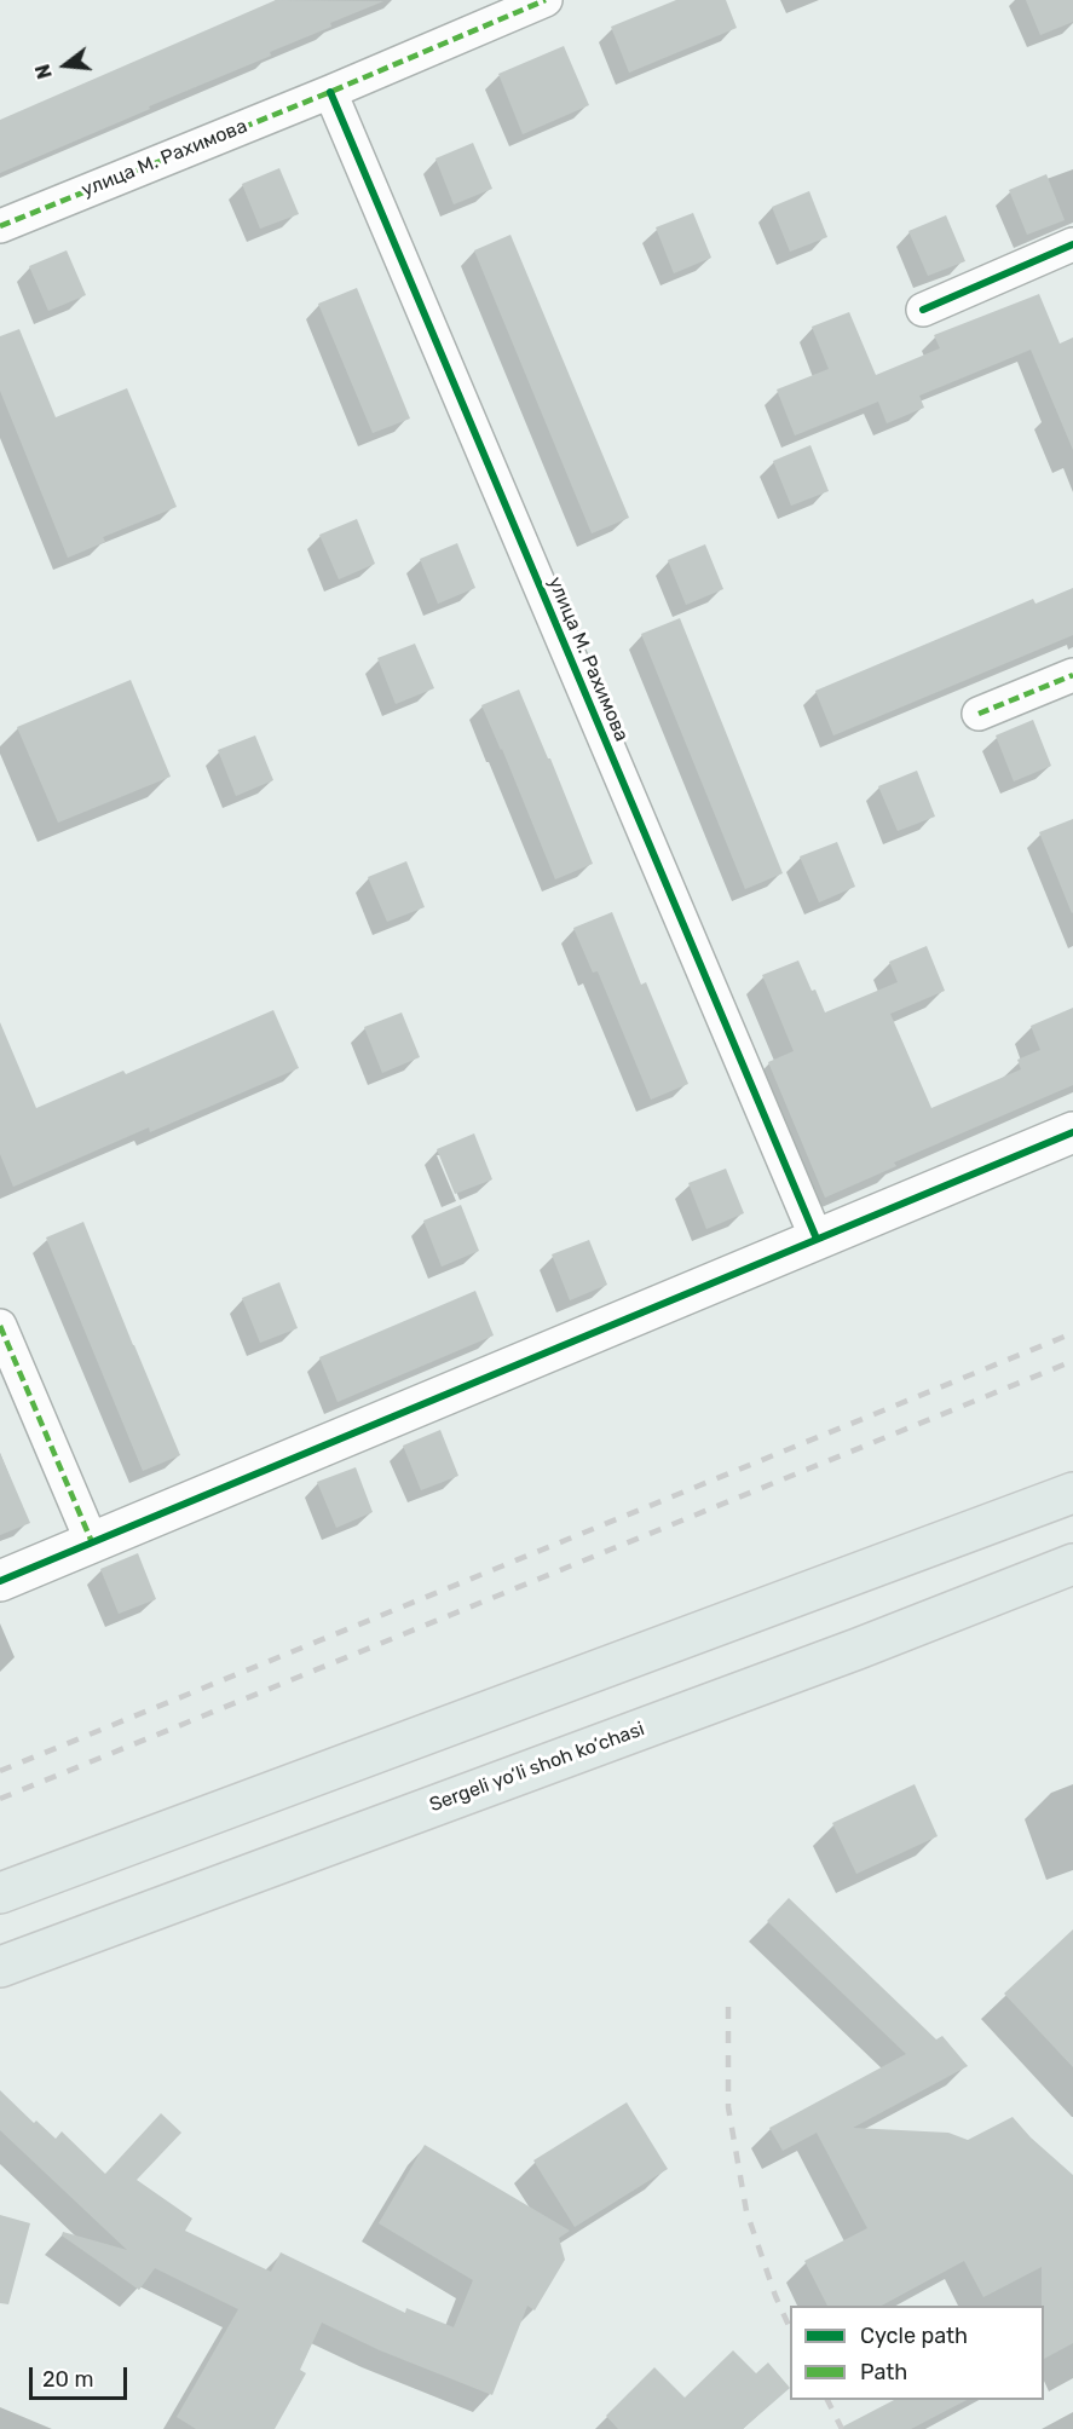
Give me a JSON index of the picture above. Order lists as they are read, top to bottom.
{
  "streets": {
    "main road": ["Sergeli yo‘li shoh ko‘chasi"],
    "street": ["улица М. Рахимова"]
  },
  "legend": ["Cycle path", "Path"],
  "scale_bar": "20 m",
  "north": "left"
}
